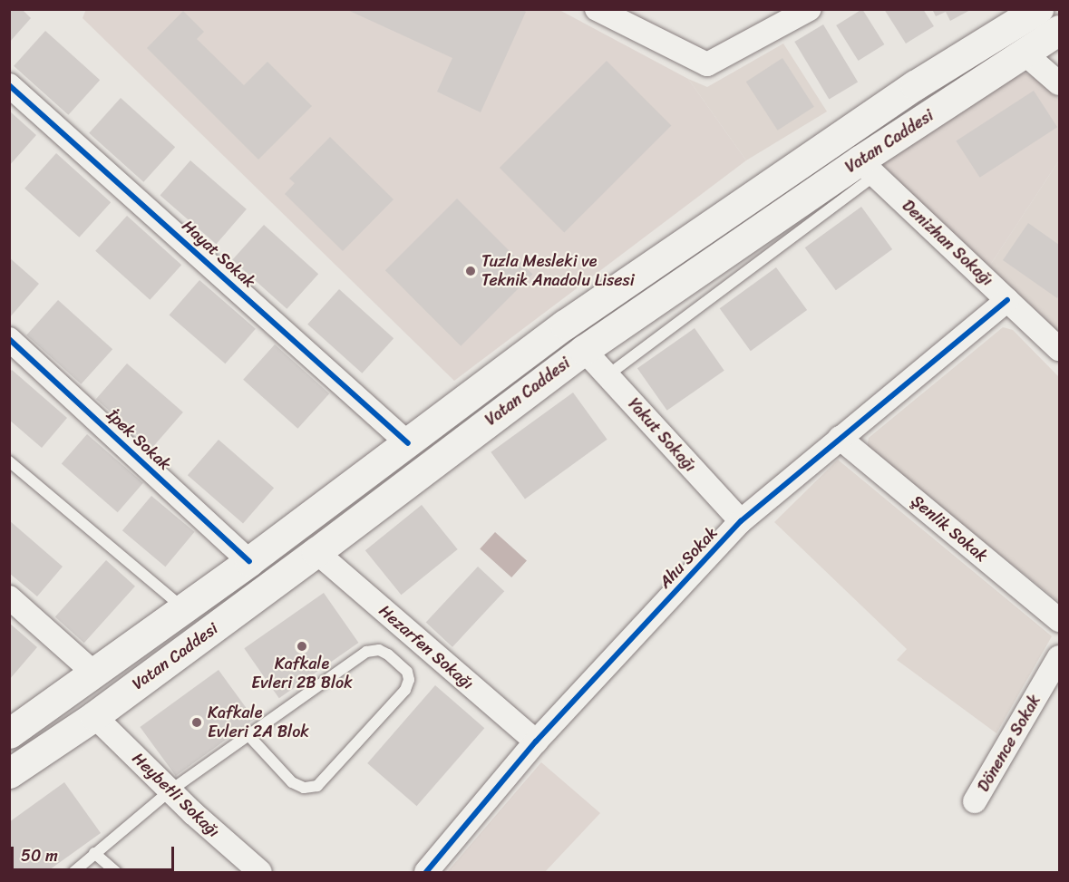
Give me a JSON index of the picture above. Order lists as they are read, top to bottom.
{
  "streets": {
    "main road": ["Vatan Caddesi"],
    "street": [
      "Denizhan Sokağı",
      "Hayat Sokak",
      "Yakut Sokağı",
      "İpek Sokak",
      "Şenlik Sokak",
      "Ahu Sokak",
      "Hezarfen Sokağı",
      "Dönence Sokak",
      "Heybetli Sokağı"
    ]
  },
  "crossings": [
    ["Vatan Caddesi", "Denizhan Sokağı"],
    ["Vatan Caddesi", "Hayat Sokak"],
    ["Vatan Caddesi", "Yakut Sokağı"],
    ["Vatan Caddesi", "İpek Sokak"],
    ["Vatan Caddesi", "Hezarfen Sokağı"],
    ["Vatan Caddesi", "Heybetli Sokağı"],
    ["Denizhan Sokağı", "Ahu Sokak"],
    ["Yakut Sokağı", "Ahu Sokak"],
    ["Şenlik Sokak", "Ahu Sokak"],
    ["Ahu Sokak", "Hezarfen Sokağı"]
  ],
  "places": ["Tuzla Mesleki ve Teknik Anadolu Lisesi", "Kafkale Evleri 2B Blok", "Kafkale Evleri 2A Blok"],
  "scale_bar": "50 m"
}
